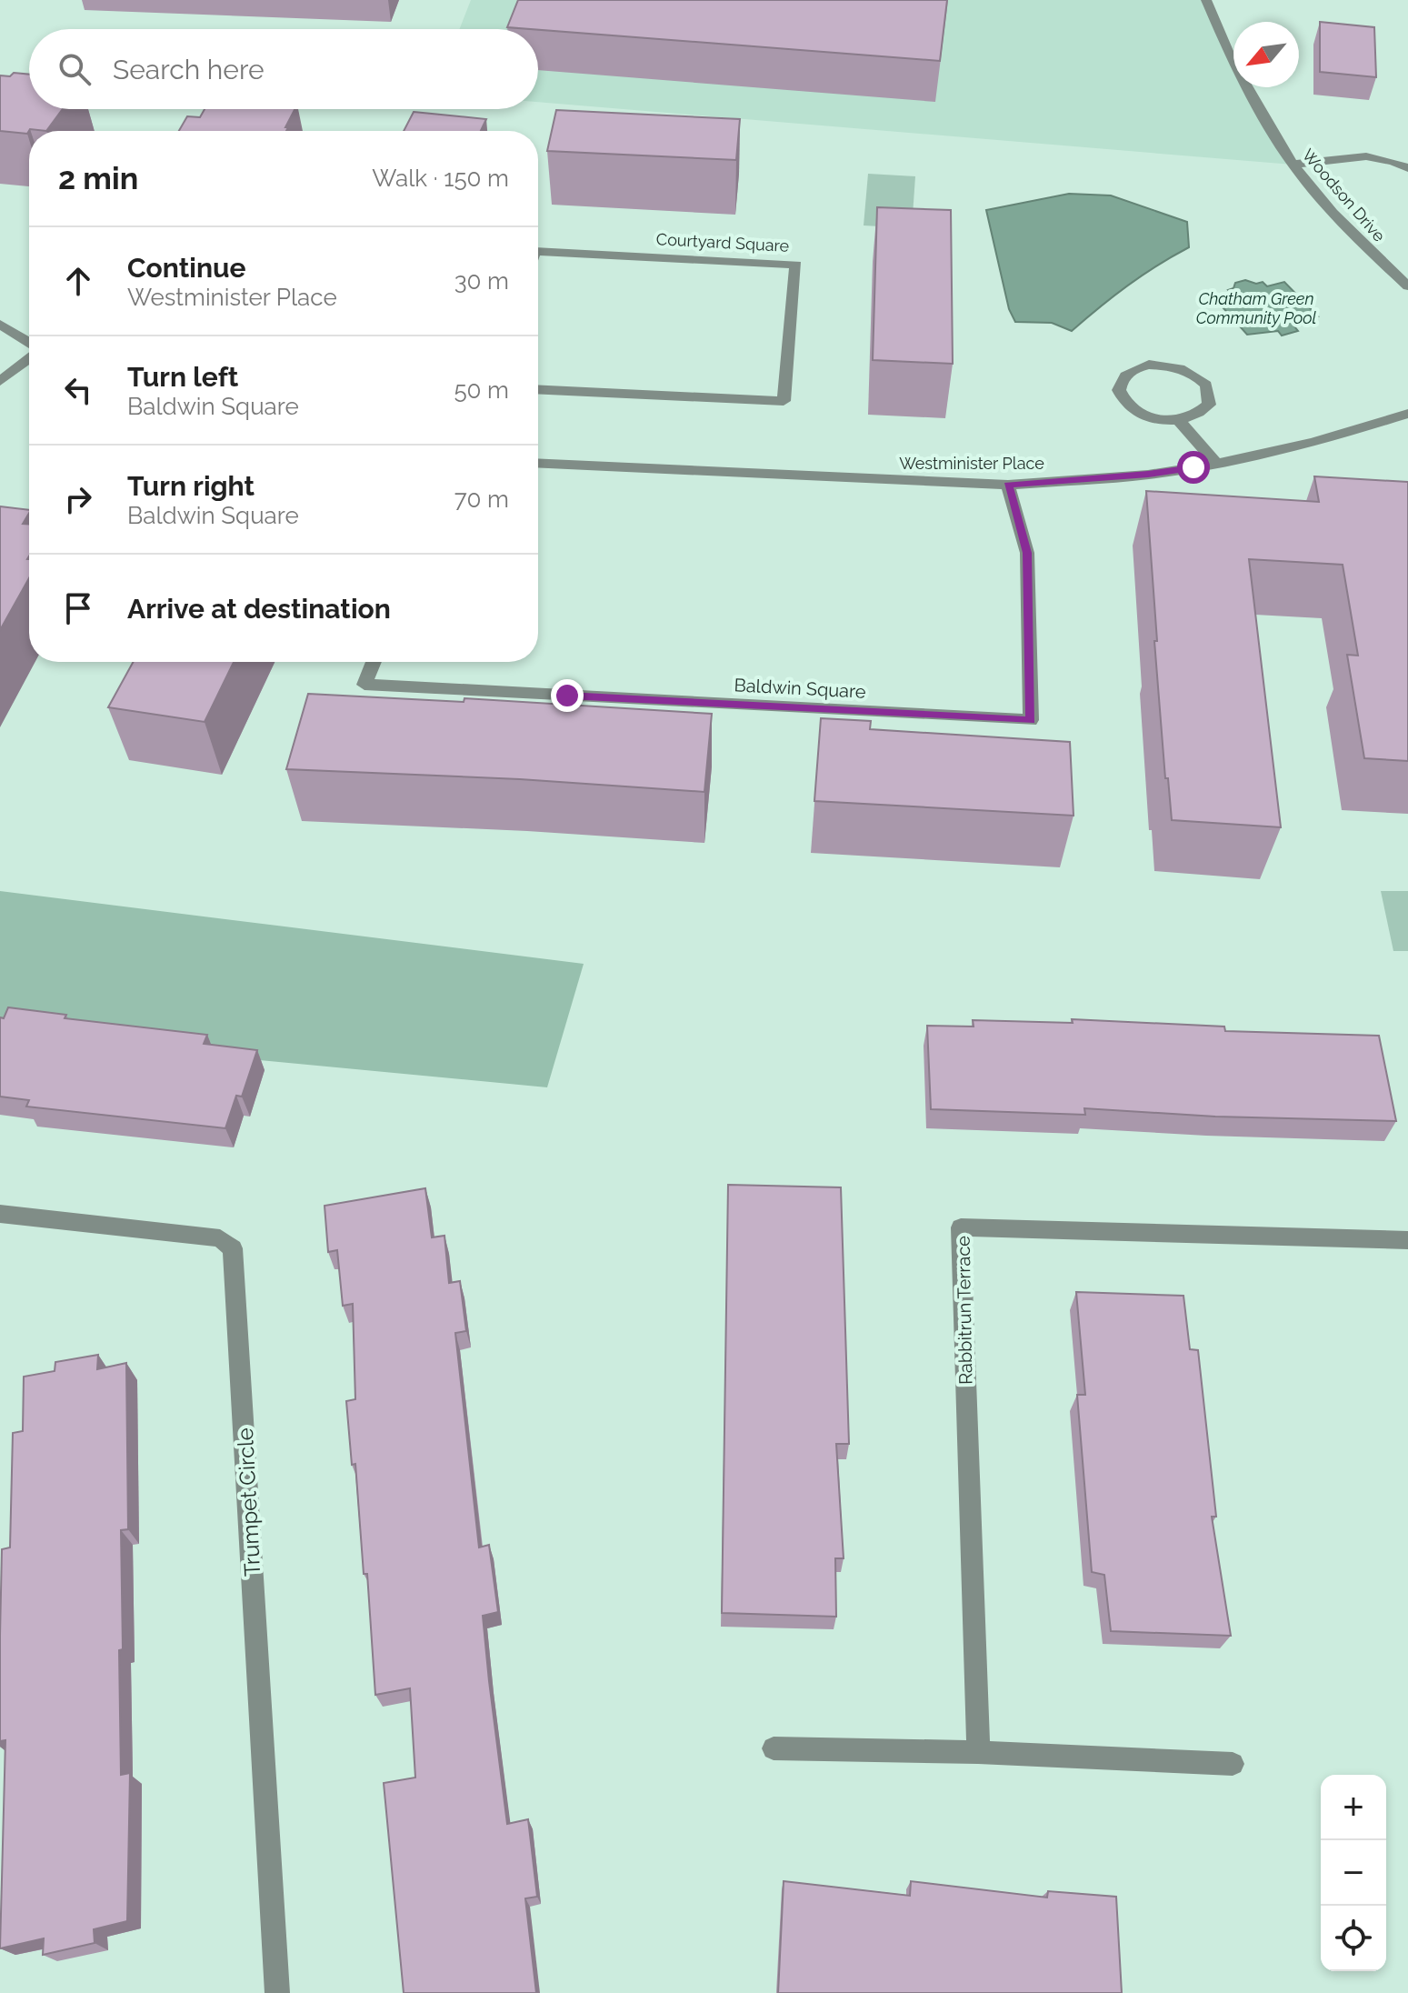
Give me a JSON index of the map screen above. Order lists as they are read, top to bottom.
{
  "streets": {
    "street": [
      "Woodson Drive",
      "Courtyard Square",
      "Westminister Place",
      "Baldwin Square",
      "Rabbitrun Terrace",
      "Trumpet Circle"
    ]
  },
  "crossings": [
    ["Westminister Place", "Baldwin Square"]
  ],
  "water": ["Chatham Green Community Pool"],
  "north": "bottom left",
  "page": {
    "search": "Search here",
    "heading": ["2 min", "Walk · 150 m"],
    "list": [
      ["Continue", "Westminister Place", "30 m"],
      ["Turn left", "Baldwin Square", "50 m"],
      ["Turn right", "Baldwin Square", "70 m"],
      "Arrive at destination"
    ],
    "map_buttons": ["+", "−"]
  }
}
